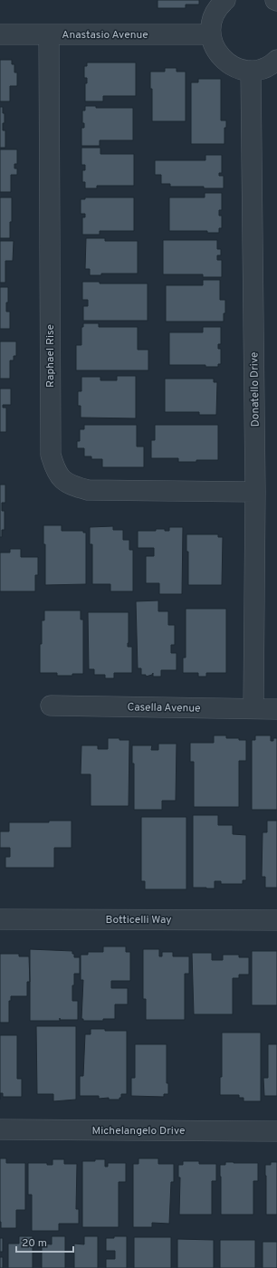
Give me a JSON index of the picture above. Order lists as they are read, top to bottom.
{
  "streets": {
    "street": [
      "Anastasio Avenue",
      "Raphael Rise",
      "Donatello Drive",
      "Casella Avenue",
      "Botticelli Way",
      "Michelangelo Drive"
    ]
  },
  "crossings": [
    ["Anastasio Avenue", "Raphael Rise"],
    ["Raphael Rise", "Donatello Drive"],
    ["Donatello Drive", "Casella Avenue"]
  ],
  "scale_bar": "20 m"
}
